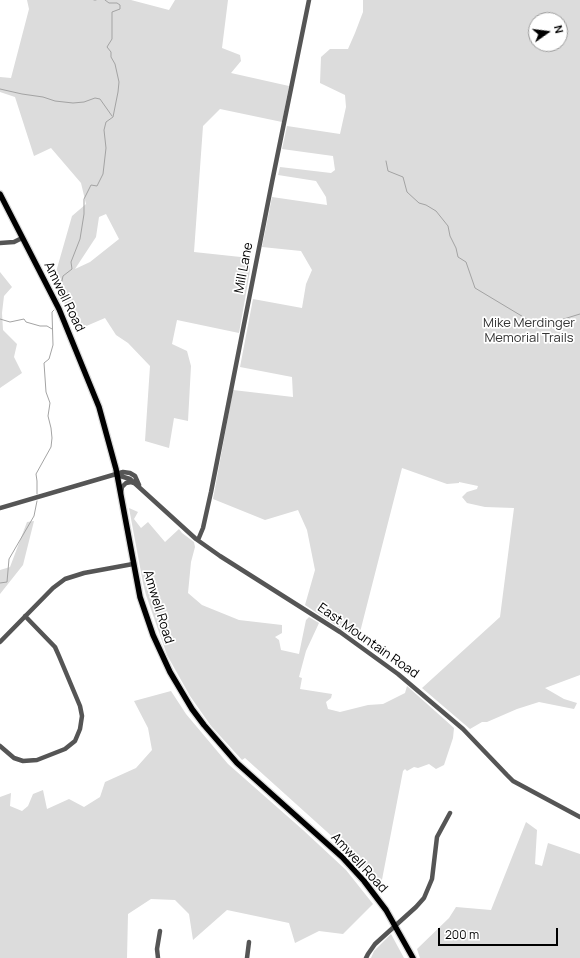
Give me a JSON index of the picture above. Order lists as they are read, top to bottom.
{
  "streets": {
    "main road": ["Amwell Road"],
    "street": ["Mill Lane", "East Mountain Road"]
  },
  "crossings": [
    ["Mill Lane", "East Mountain Road"],
    ["Amwell Road", "East Mountain Road"]
  ],
  "parks": ["Mike Merdinger Memorial Trails"],
  "scale_bar": "200 m",
  "north": "right"
}
